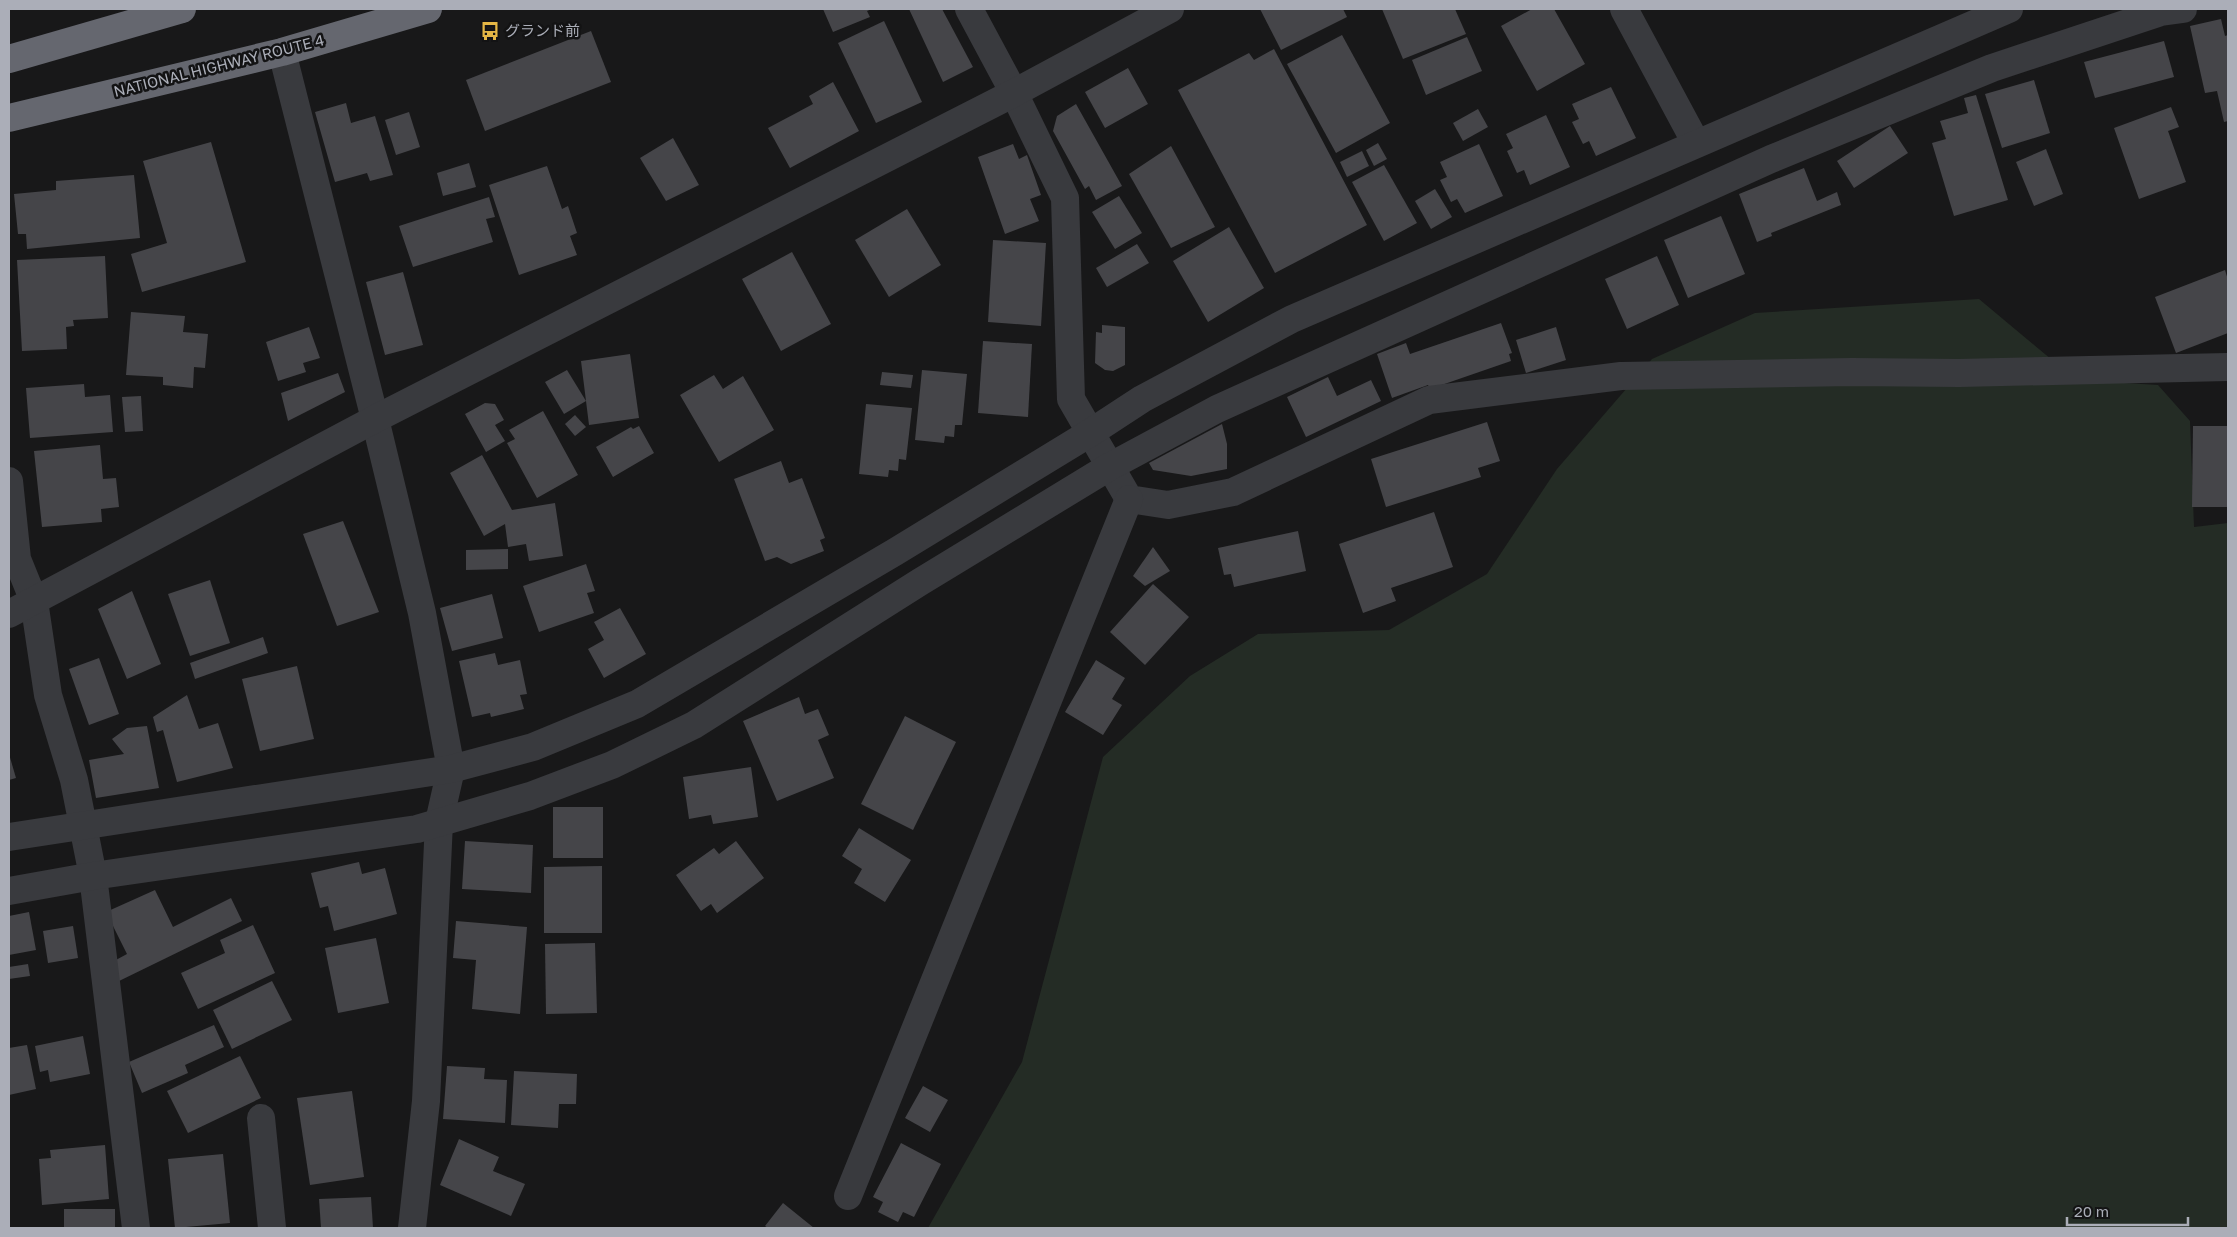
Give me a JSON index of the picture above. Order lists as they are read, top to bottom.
{
  "streets": {
    "highway": ["NATIONAL HIGHWAY ROUTE 4"]
  },
  "places": {
    "bus stop": ["グランド前"]
  },
  "scale_bar": "20 m"
}
